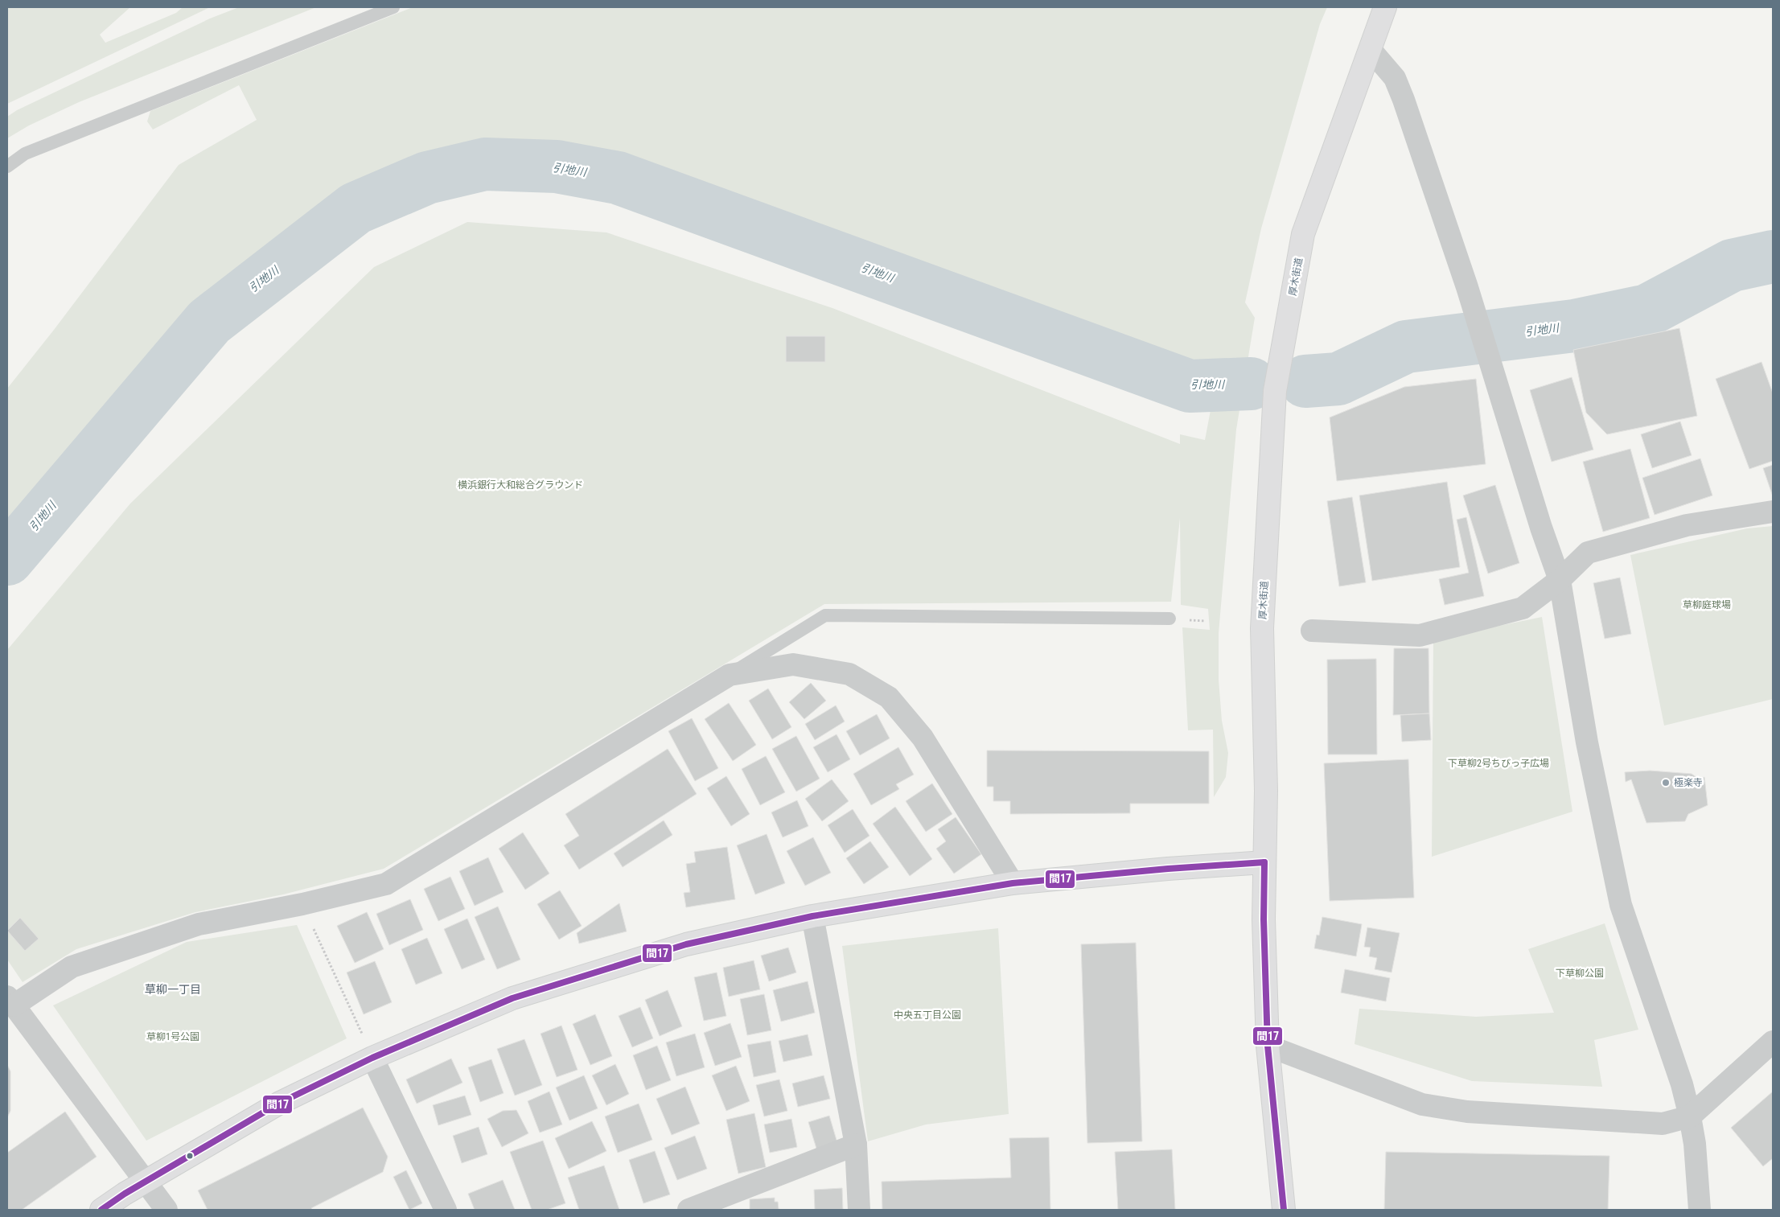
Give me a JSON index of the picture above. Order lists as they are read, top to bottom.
{
  "streets": {
    "street": ["厚木街道"]
  },
  "districts": ["草柳一丁目"],
  "water": ["引地川"],
  "parks": [
    "横浜銀行大和総合グラウンド",
    "草柳庭球場",
    "下草柳2号ちびっ子広場",
    "下草柳公園",
    "中央五丁目公園",
    "草柳1号公園"
  ],
  "places": ["極楽寺"],
  "lines": ["transit line 間17"]
}
